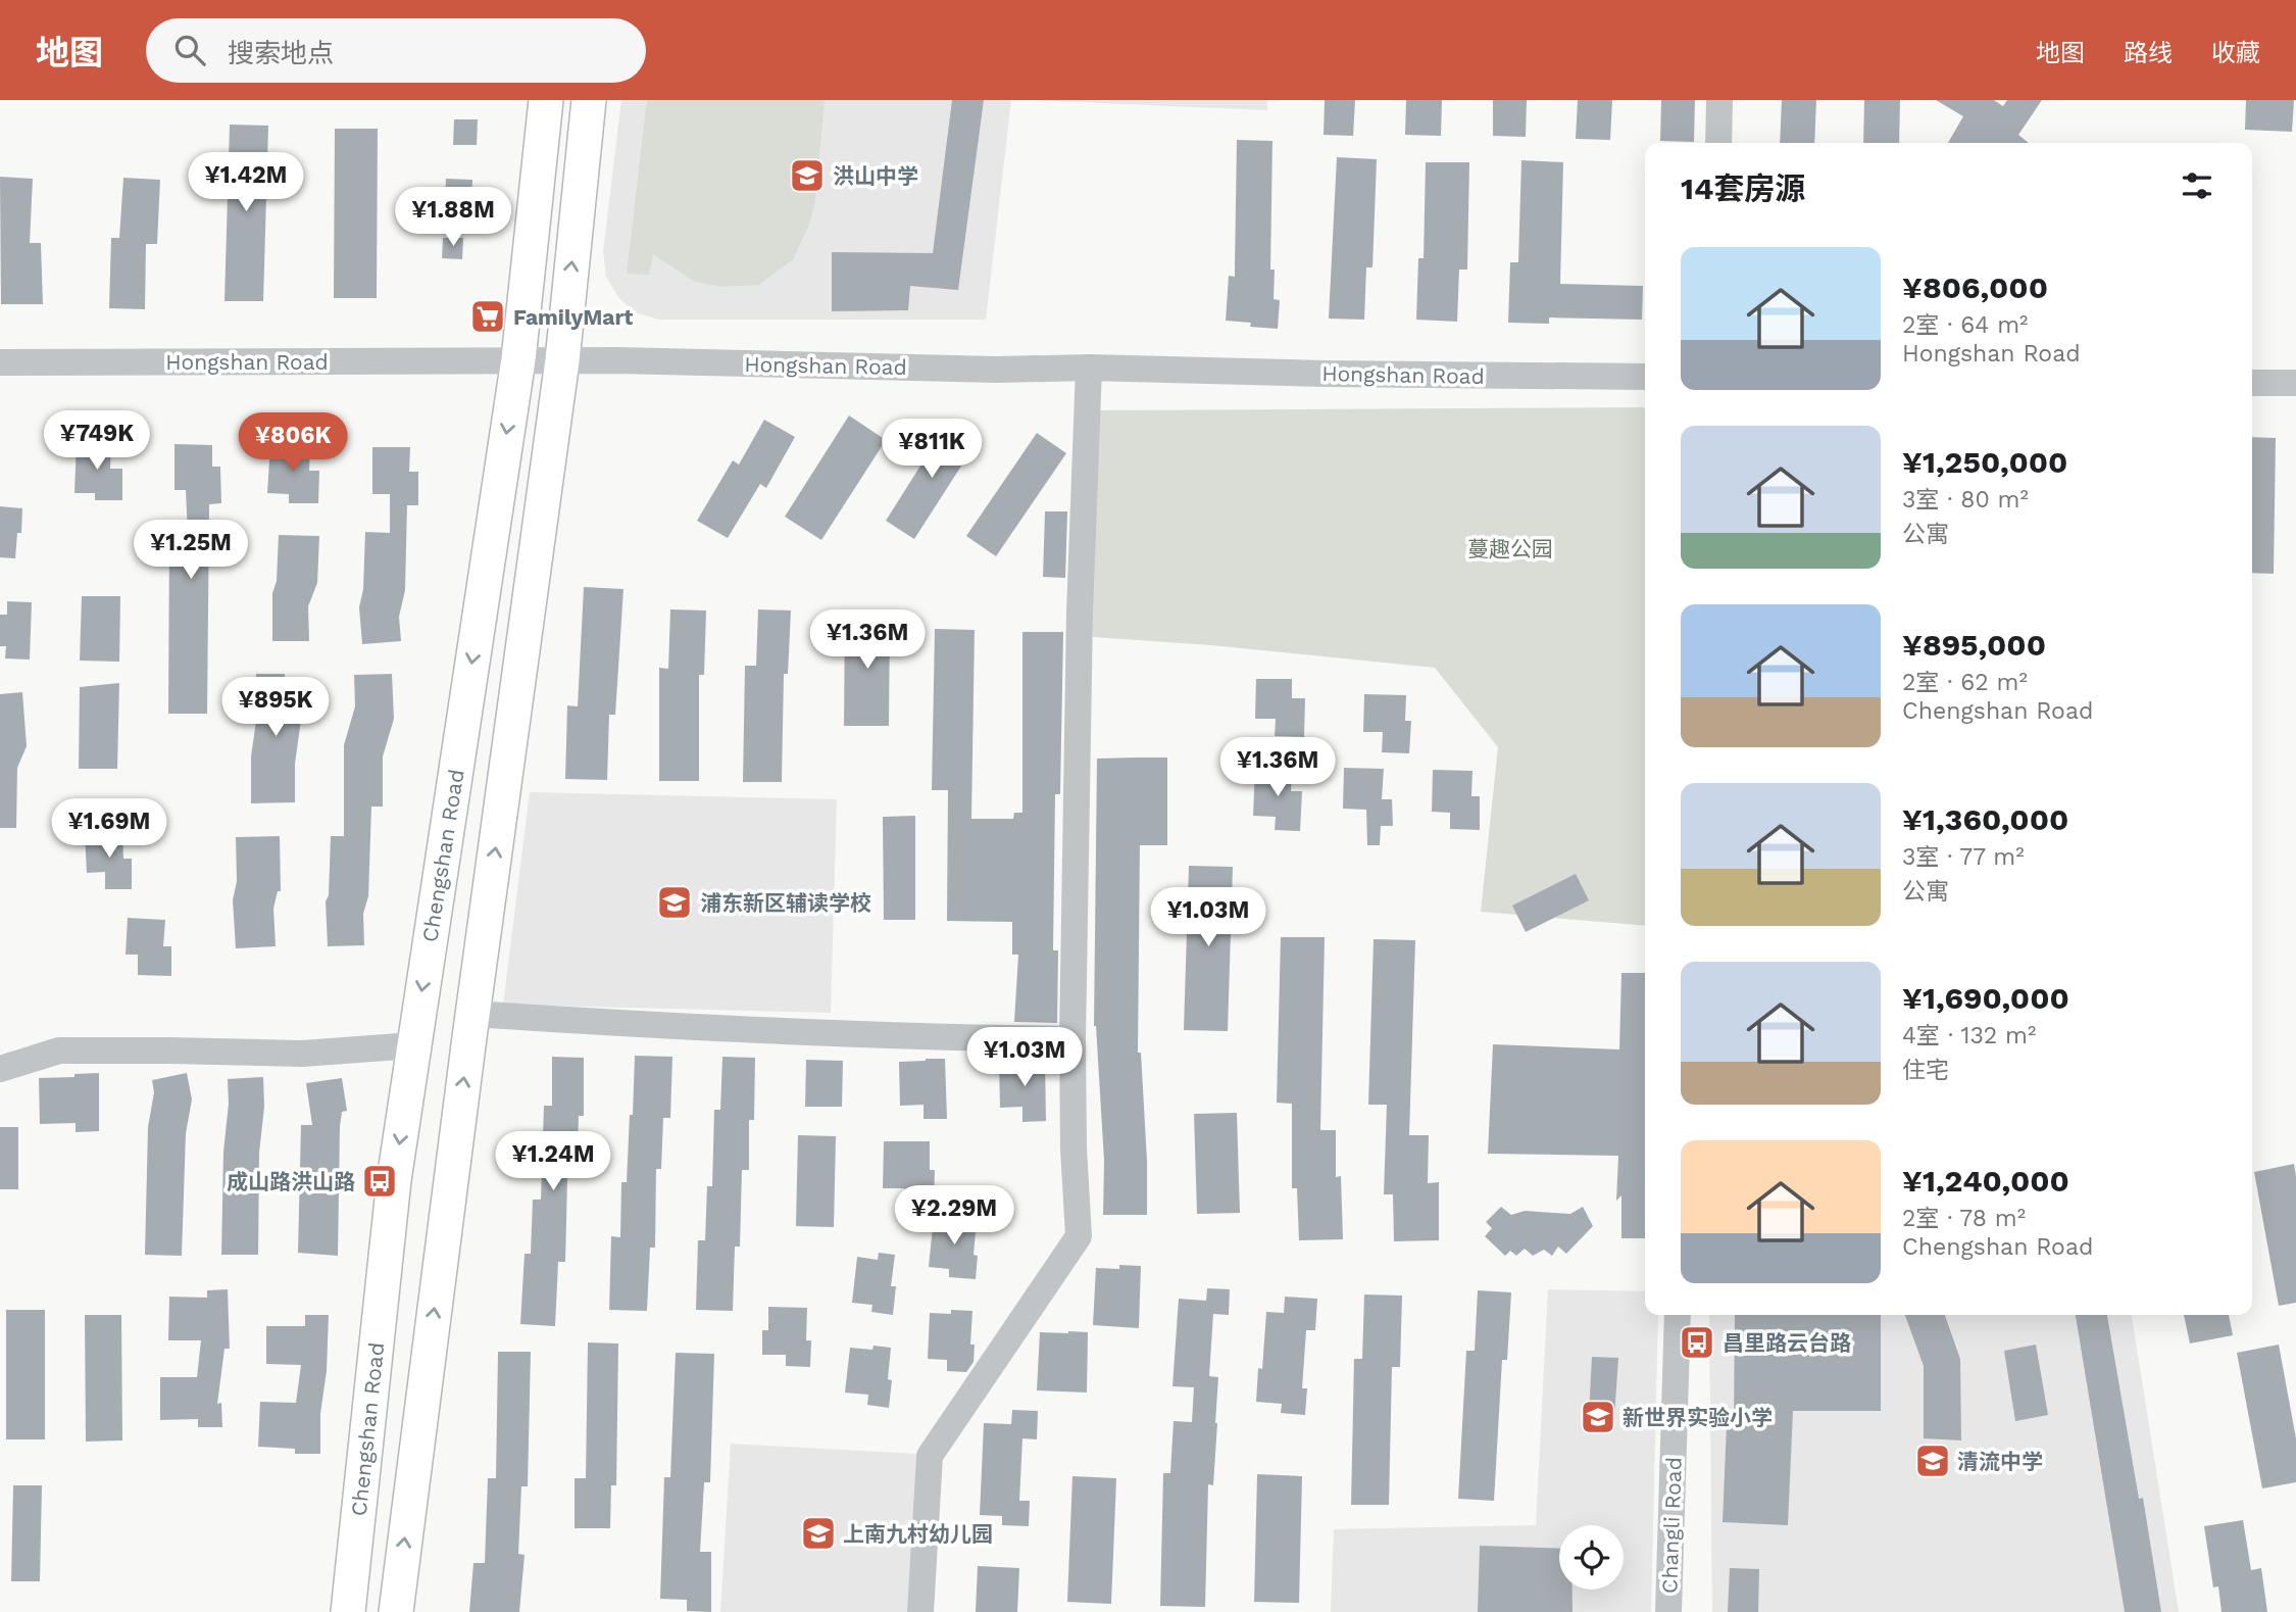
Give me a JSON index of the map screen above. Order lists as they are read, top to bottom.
{
  "streets": {
    "main road": ["Chengshan Road"],
    "street": ["Hongshan Road", "Changli Road"]
  },
  "crossings": [
    ["Hongshan Road", "Chengshan Road"]
  ],
  "parks": ["蔓趣公园"],
  "places": {
    "school or university": [
      "洪山中学",
      "浦东新区辅读学校",
      "新世界实验小学",
      "清流中学",
      "上南九村幼儿园"
    ],
    "supermarket": ["FamilyMart"],
    "bus stop": ["成山路洪山路", "昌里路云台路"]
  },
  "page": {
    "header": "地图",
    "search": "搜索地点",
    "nav": ["地图", "路线", "收藏"],
    "heading": "14套房源",
    "price": [
      "¥1.42M",
      "¥1.88M",
      "¥749K",
      "¥806K",
      "¥811K",
      "¥1.25M",
      "¥1.36M",
      "¥895K",
      "¥1.36M",
      "¥1.69M",
      "¥1.03M",
      "¥1.03M",
      "¥1.24M",
      "¥2.29M"
    ],
    "list": [
      {
        "name": "¥806,000",
        "note": "2室 · 64 m² · Hongshan Road"
      },
      {
        "name": "¥1,250,000",
        "note": "3室 · 80 m² · 公寓"
      },
      {
        "name": "¥895,000",
        "note": "2室 · 62 m² · Chengshan Road"
      },
      {
        "name": "¥1,360,000",
        "note": "3室 · 77 m² · 公寓"
      },
      {
        "name": "¥1,690,000",
        "note": "4室 · 132 m² · 住宅"
      },
      {
        "name": "¥1,240,000",
        "note": "2室 · 78 m² · Chengshan Road"
      }
    ]
  }
}
